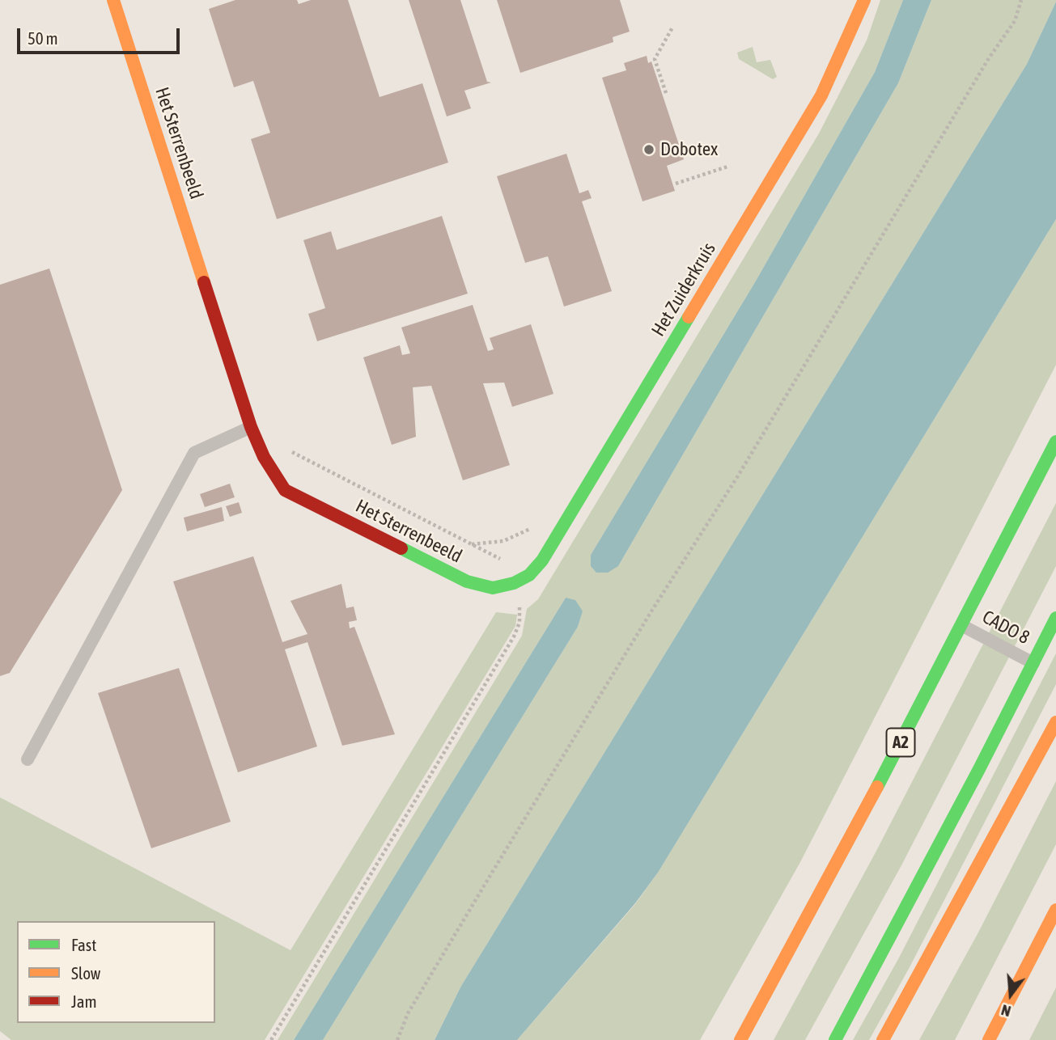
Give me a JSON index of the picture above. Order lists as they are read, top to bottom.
{
  "streets": {
    "main road": ["Het Sterrenbeeld", "Het Zuiderkruis", "A2"],
    "lane": ["CADO 8"]
  },
  "crossings": [
    ["Het Sterrenbeeld", "Het Zuiderkruis"],
    ["CADO 8", "A2"]
  ],
  "places": ["Dobotex"],
  "legend": ["Fast", "Slow", "Jam"],
  "scale_bar": "50 m",
  "north": "bottom"
}
